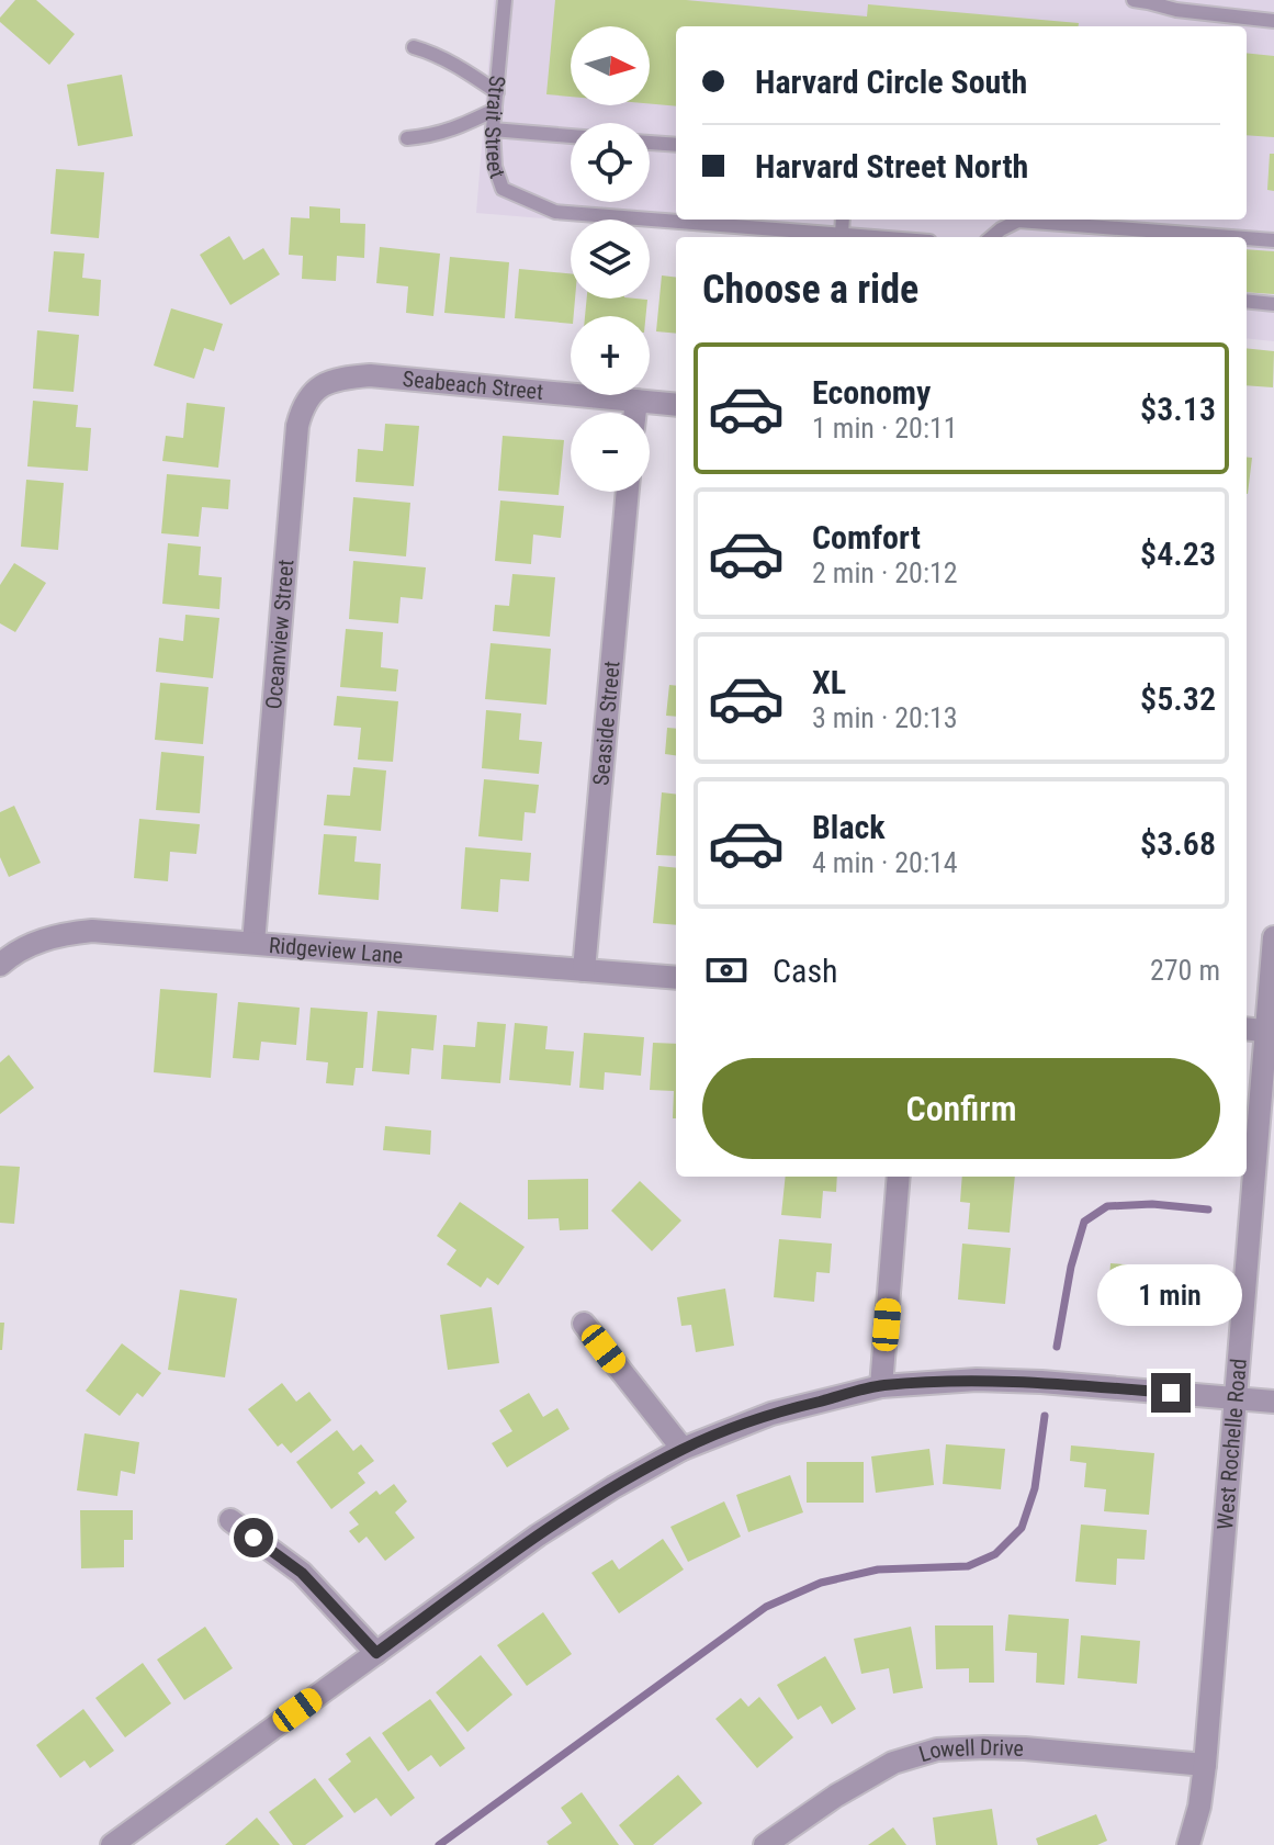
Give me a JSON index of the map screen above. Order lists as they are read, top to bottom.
{
  "streets": {
    "street": [
      "Seabeach Street",
      "Oceanview Street",
      "Seaside Street",
      "Ridgeview Lane",
      "West Rochelle Road",
      "Lowell Drive"
    ],
    "lane": ["Strait Street"]
  },
  "crossings": [
    ["Seabeach Street", "Oceanview Street"],
    ["Oceanview Street", "Ridgeview Lane"],
    ["Seaside Street", "Ridgeview Lane"],
    ["West Rochelle Road", "Lowell Drive"]
  ],
  "north": "right",
  "page": {
    "map_buttons": ["+", "−"],
    "banner": ["Harvard Circle South", "Harvard Street North"],
    "heading": "Choose a ride",
    "list": [
      {
        "name": "Economy",
        "note": "1 min · 20:11",
        "value": "$3.13"
      },
      {
        "name": "Comfort",
        "note": "2 min · 20:12",
        "value": "$4.23"
      },
      {
        "name": "XL",
        "note": "3 min · 20:13",
        "value": "$5.32"
      },
      {
        "name": "Black",
        "note": "4 min · 20:14",
        "value": "$3.68"
      }
    ],
    "pay": ["Cash", "270 m"],
    "buttons": "Confirm",
    "bubble": "1 min"
  }
}
